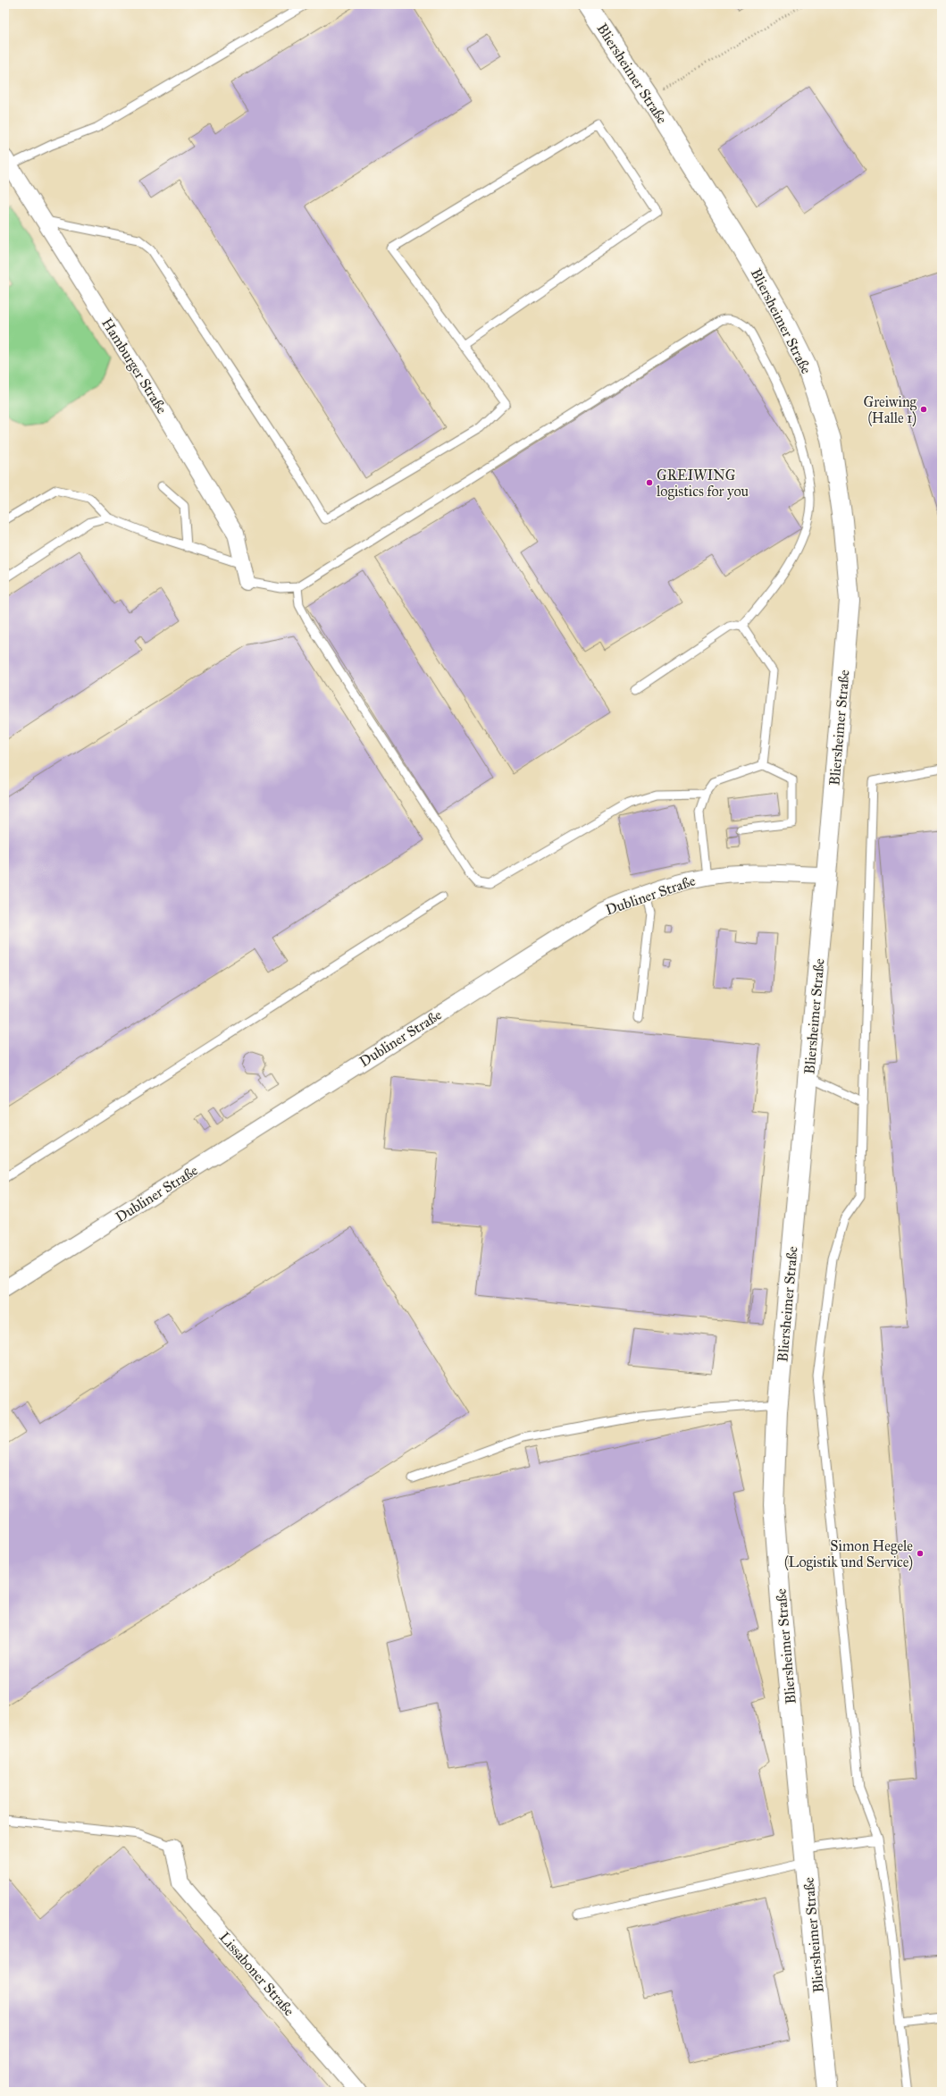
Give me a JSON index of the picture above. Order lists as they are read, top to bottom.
{
  "streets": {
    "street": [
      "Bliersheimer Straße",
      "Hamburger Straße",
      "Dubliner Straße",
      "Lissaboner Straße"
    ]
  },
  "crossings": [
    ["Bliersheimer Straße", "Dubliner Straße"]
  ],
  "places": ["Greiwing (Halle 1)", "GREIWING logistics for you", "Simon Hegele (Logistik und Service)"]
}
